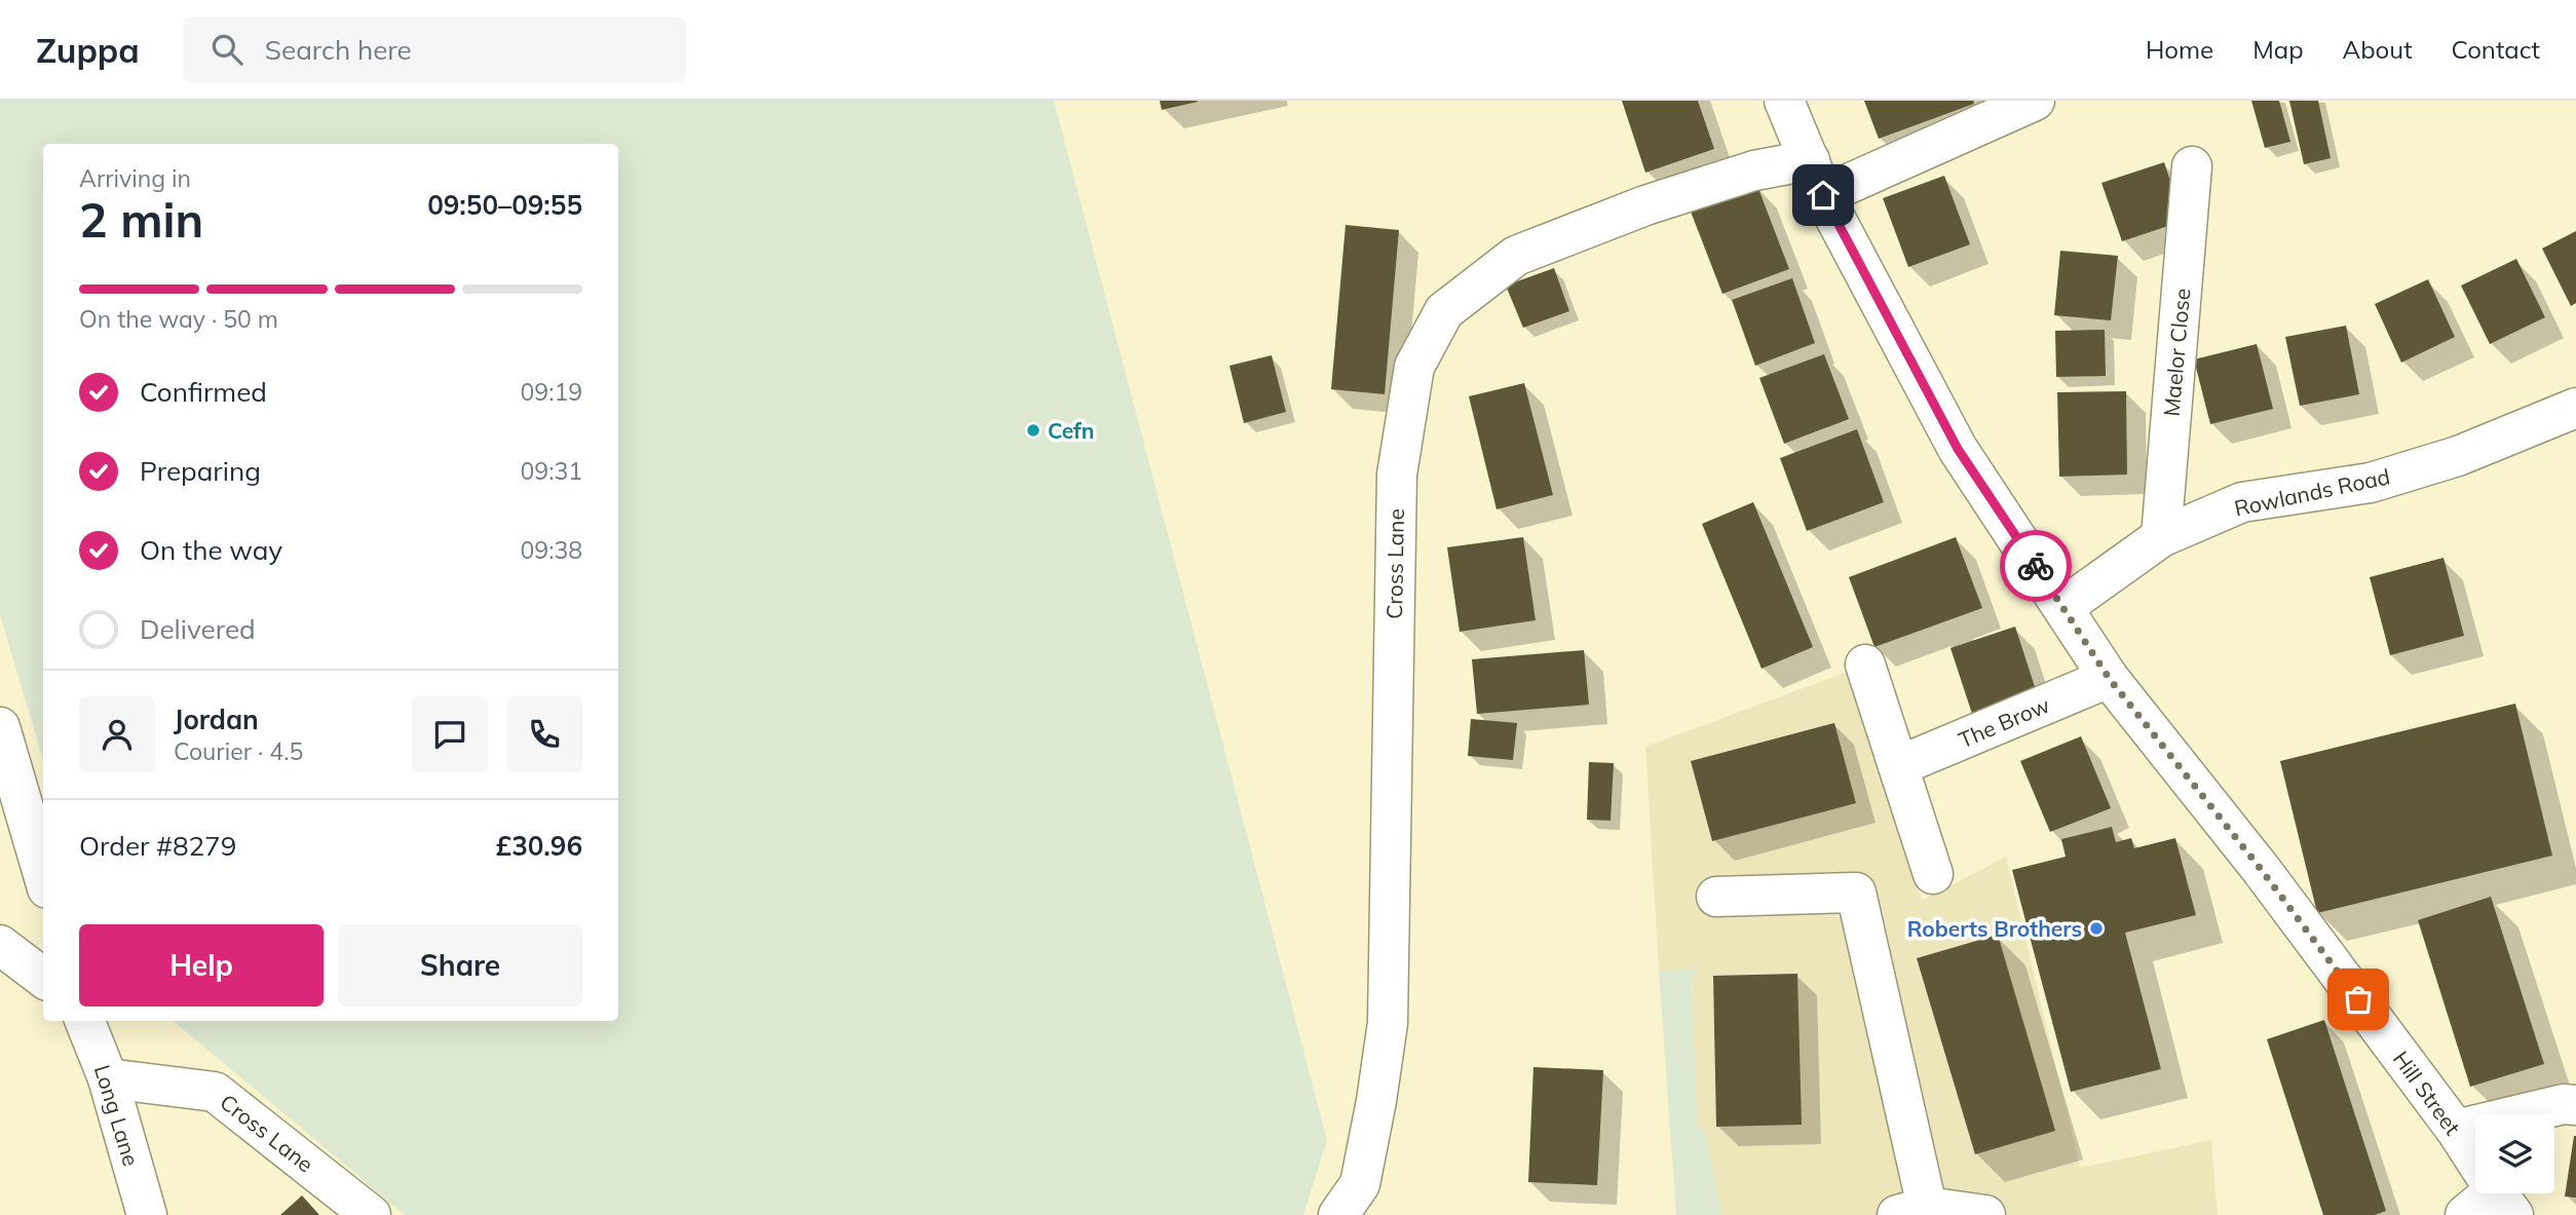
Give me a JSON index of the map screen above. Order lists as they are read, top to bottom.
{
  "streets": {
    "street": [
      "Maelor Close",
      "Rowlands Road",
      "Cross Lane",
      "The Brow",
      "Hill Street",
      "Long Lane"
    ]
  },
  "crossings": [
    ["Maelor Close", "Rowlands Road"],
    ["Rowlands Road", "Hill Street"],
    ["Cross Lane", "Hill Street"],
    ["Cross Lane", "Long Lane"],
    ["The Brow", "Hill Street"]
  ],
  "places": ["Cefn", "Roberts Brothers"],
  "page": {
    "header": "Zuppa",
    "search": "Search here",
    "nav": [
      "Home",
      "Map",
      "About",
      "Contact"
    ],
    "heading": ["2 min", "Arriving in", "09:50–09:55"],
    "panel": [
      "Jordan",
      "Courier · 4.5",
      "Order #8279",
      "£30.96"
    ],
    "bar": "On the way · 50 m",
    "list": [
      ["Confirmed", "09:19"],
      ["Preparing", "09:31"],
      ["On the way", "09:38"],
      "Delivered"
    ],
    "buttons": ["Help", "Share"]
  }
}
